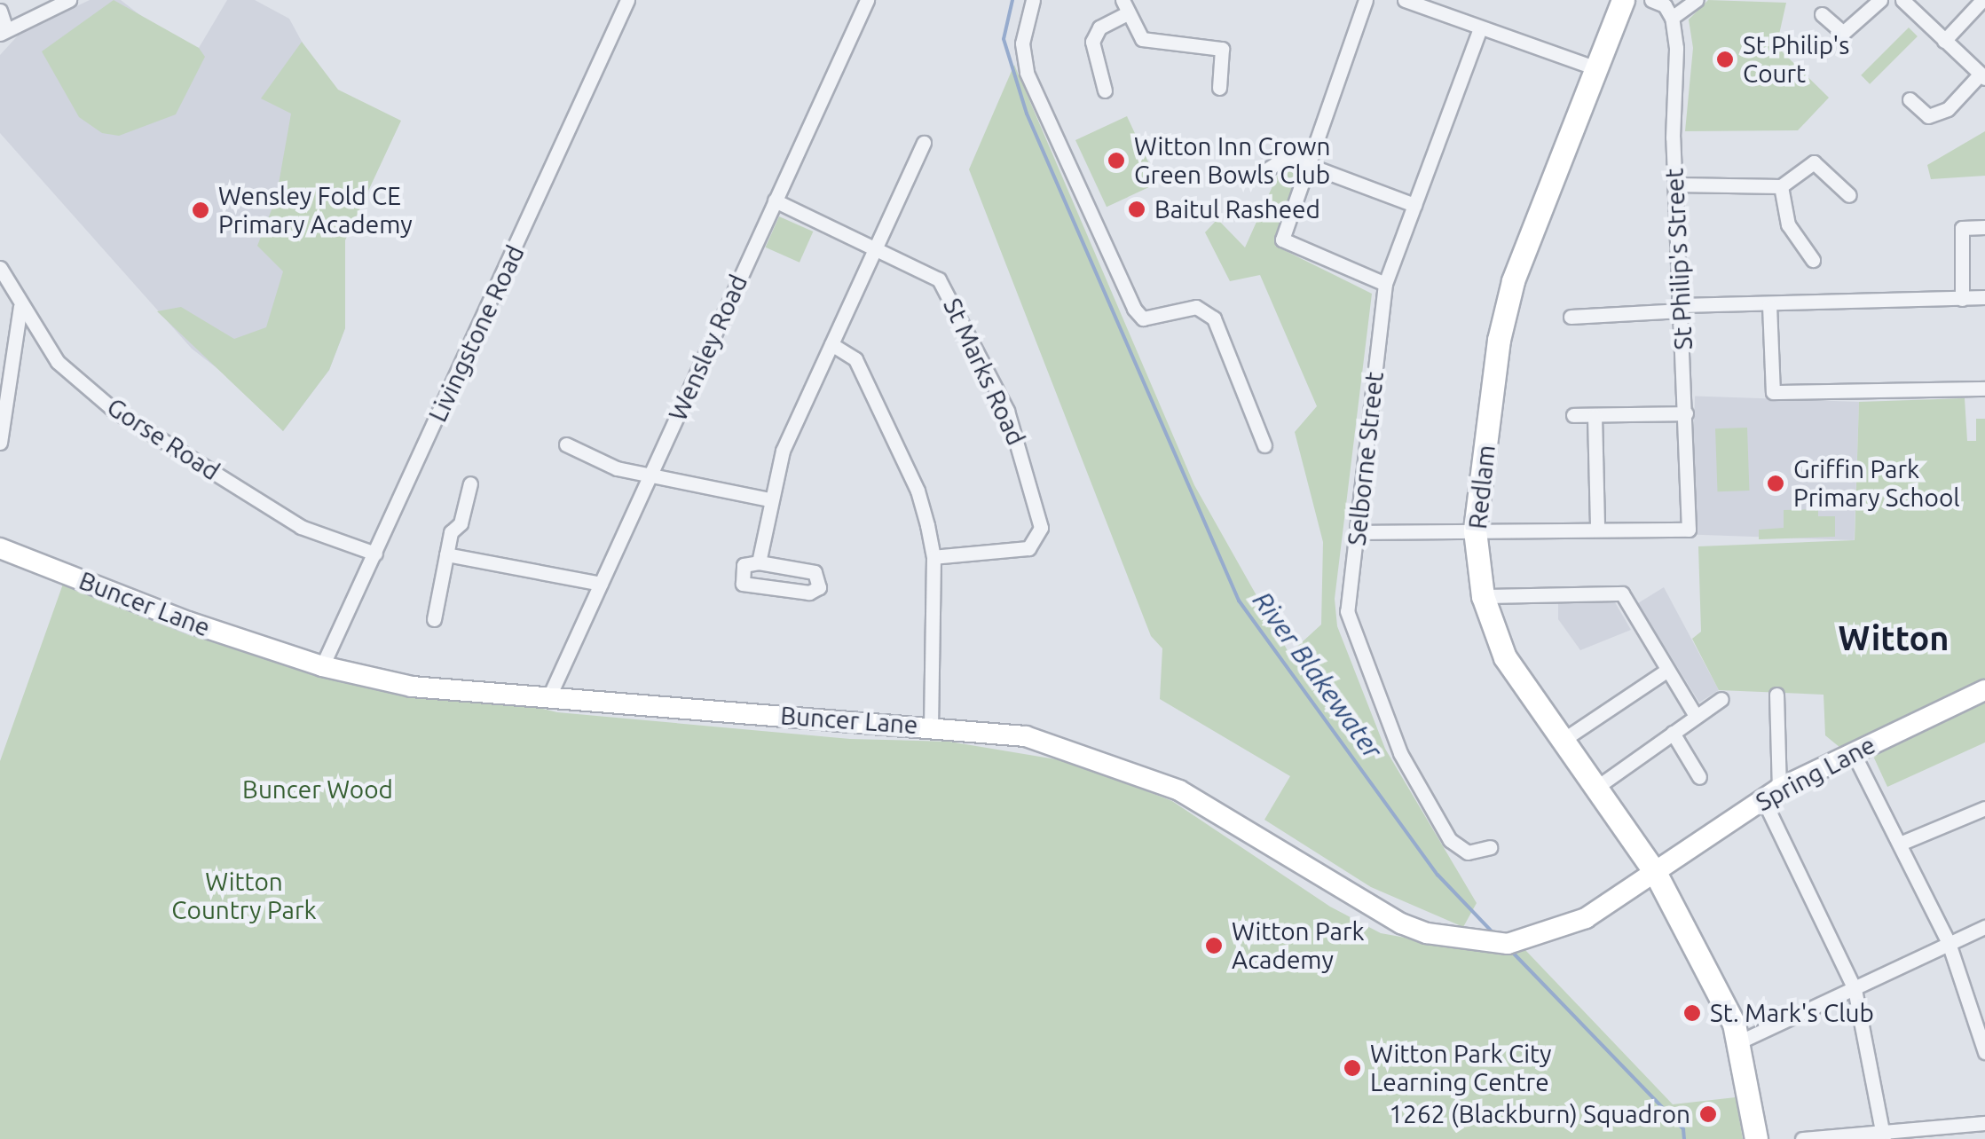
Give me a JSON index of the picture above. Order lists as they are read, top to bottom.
{
  "streets": {
    "main road": ["Redlam", "Buncer Lane", "Spring Lane"],
    "street": [
      "St Philip's Street",
      "Livingstone Road",
      "Wensley Road",
      "St Marks Road",
      "Gorse Road",
      "Selborne Street"
    ]
  },
  "crossings": [
    ["Livingstone Road", "Gorse Road"],
    ["Livingstone Road", "Buncer Lane"],
    ["Wensley Road", "St Marks Road"],
    ["Wensley Road", "Buncer Lane"],
    ["Redlam", "Buncer Lane"],
    ["Redlam", "Spring Lane"],
    ["Buncer Lane", "Spring Lane"]
  ],
  "districts": ["Witton"],
  "water": ["River Blakewater"],
  "parks": ["Buncer Wood", "Witton Country Park"],
  "places": [
    "St Philip's Court",
    "Witton Inn Crown Green Bowls Club",
    "Baitul Rasheed",
    "Wensley Fold CE Primary Academy",
    "Griffin Park Primary School",
    "Witton Park Academy",
    "St. Mark's Club",
    "Witton Park City Learning Centre",
    "1262 (Blackburn) Squadron"
  ]
}
